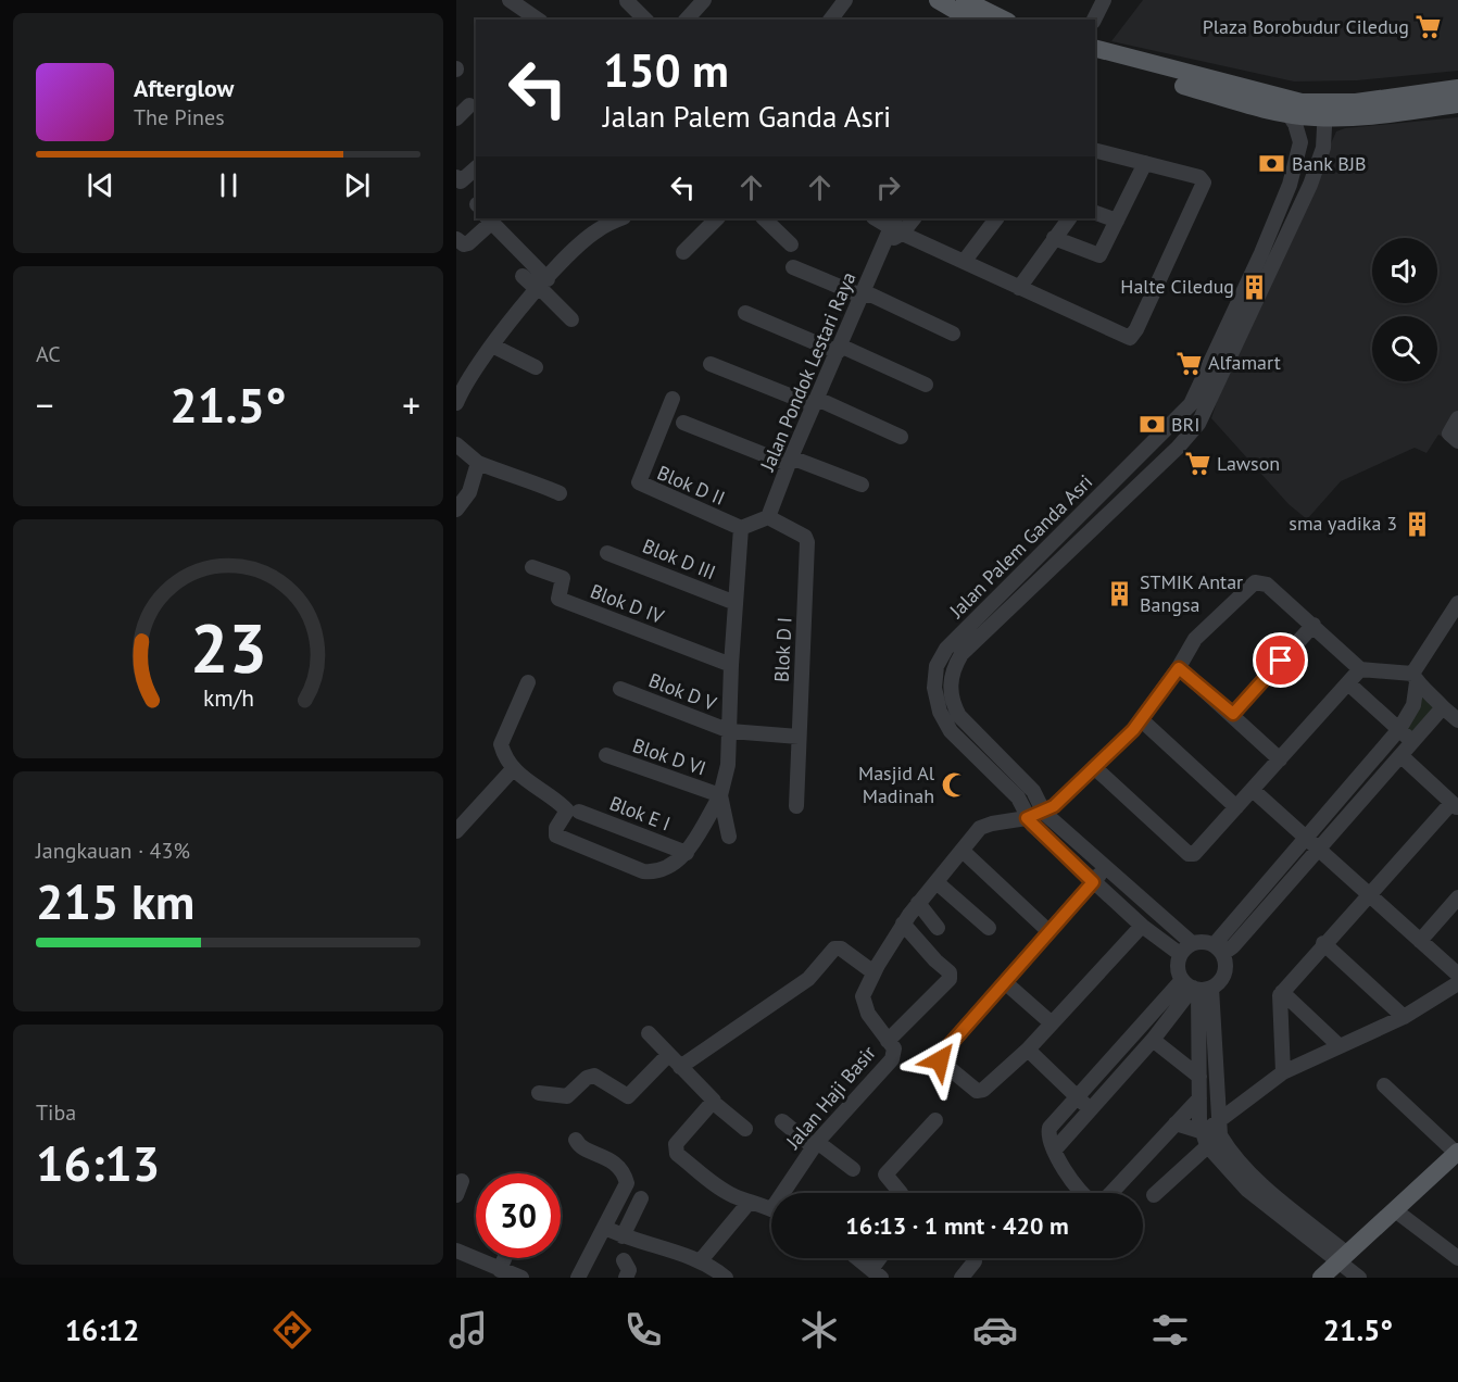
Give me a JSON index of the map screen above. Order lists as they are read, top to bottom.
{
  "streets": {
    "street": [
      "Jalan Pondok Lestari Raya",
      "Blok D II",
      "Jalan Palem Ganda Asri",
      "Blok D III",
      "Blok D IV",
      "Blok D I",
      "Blok D V",
      "Blok D VI",
      "Blok E I",
      "Jalan Haji Basir"
    ]
  },
  "crossings": [
    ["Jalan Pondok Lestari Raya", "Blok D I"],
    ["Jalan Palem Ganda Asri", "Jalan Haji Basir"],
    ["Blok D I", "Blok D V"]
  ],
  "places": {
    "supermarket": ["Plaza Borobudur Ciledug", "Alfamart", "Lawson"],
    "bank": ["Bank BJB", "BRI"],
    "building": ["Halte Ciledug", "sma yadika 3", "STMIK Antar Bangsa"],
    "mosque": ["Masjid Al Madinah"]
  },
  "page": {
    "turn": ["150 m", "Jalan Palem Ganda Asri"],
    "song": ["Afterglow", "The Pines"],
    "tile": [
      "AC",
      ["Jangkauan · 43%", "215 km"],
      ["Tiba", "16:13"]
    ],
    "heat": ["−", "21.5°", "+"],
    "limit": "30",
    "trip": "16:13 · 1 mnt · 420 m",
    "tabs": ["16:12", "21.5°"],
    "gauge": ["23", "km/h"]
  }
}
